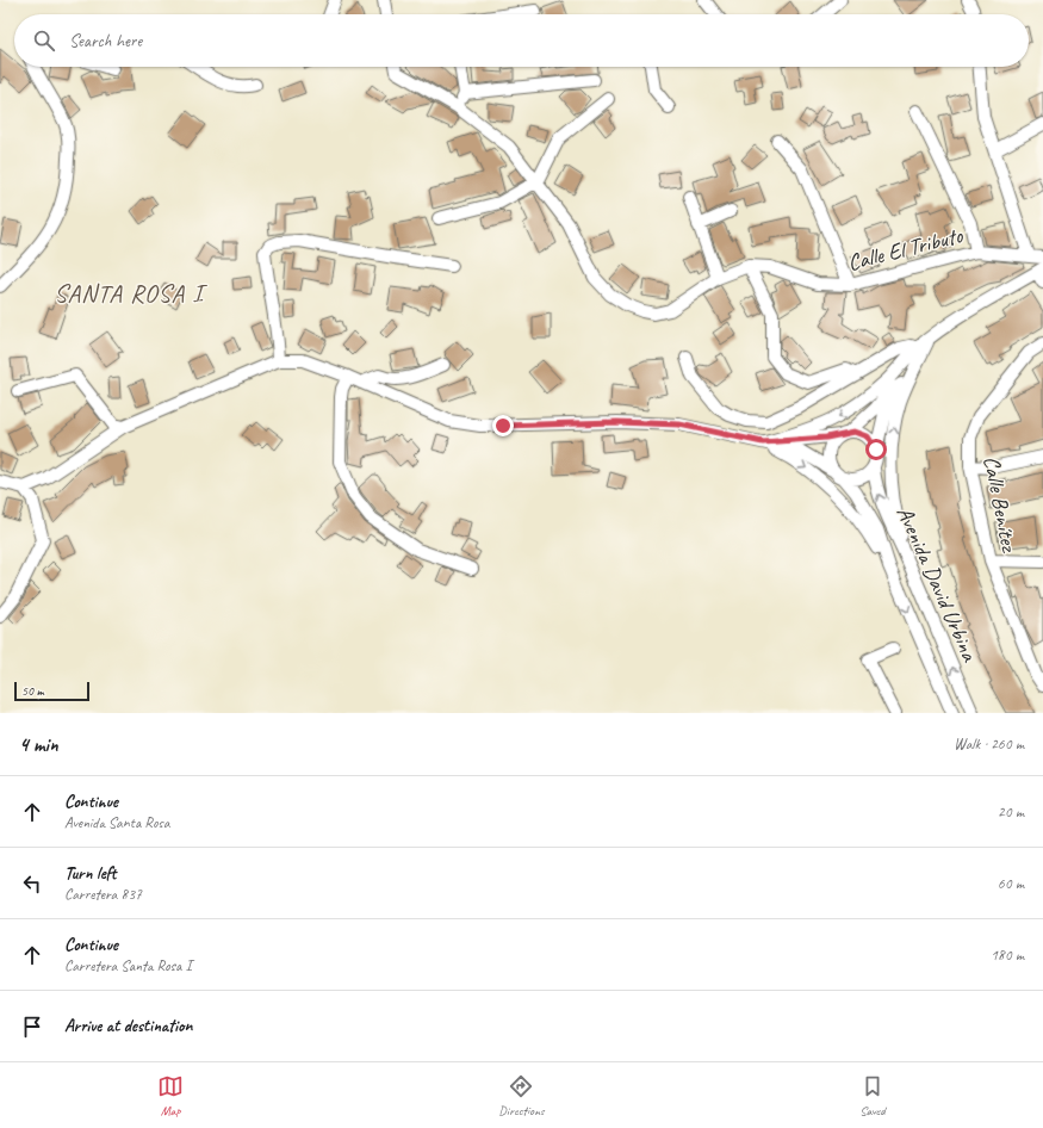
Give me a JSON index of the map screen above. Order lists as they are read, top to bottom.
{
  "streets": {
    "street": ["Calle El Tributo", "Calle Benítez", "Avenida David Urbina"]
  },
  "districts": ["SANTA ROSA I"],
  "scale_bar": "50 m",
  "page": {
    "search": "Search here",
    "scale": "50 m",
    "heading": ["4 min", "Walk · 260 m"],
    "list": [
      ["Continue", "Avenida Santa Rosa", "20 m"],
      ["Turn left", "Carretera 837", "60 m"],
      ["Continue", "Carretera Santa Rosa I", "180 m"],
      "Arrive at destination"
    ],
    "nav": ["Map", "Directions", "Saved"]
  }
}
